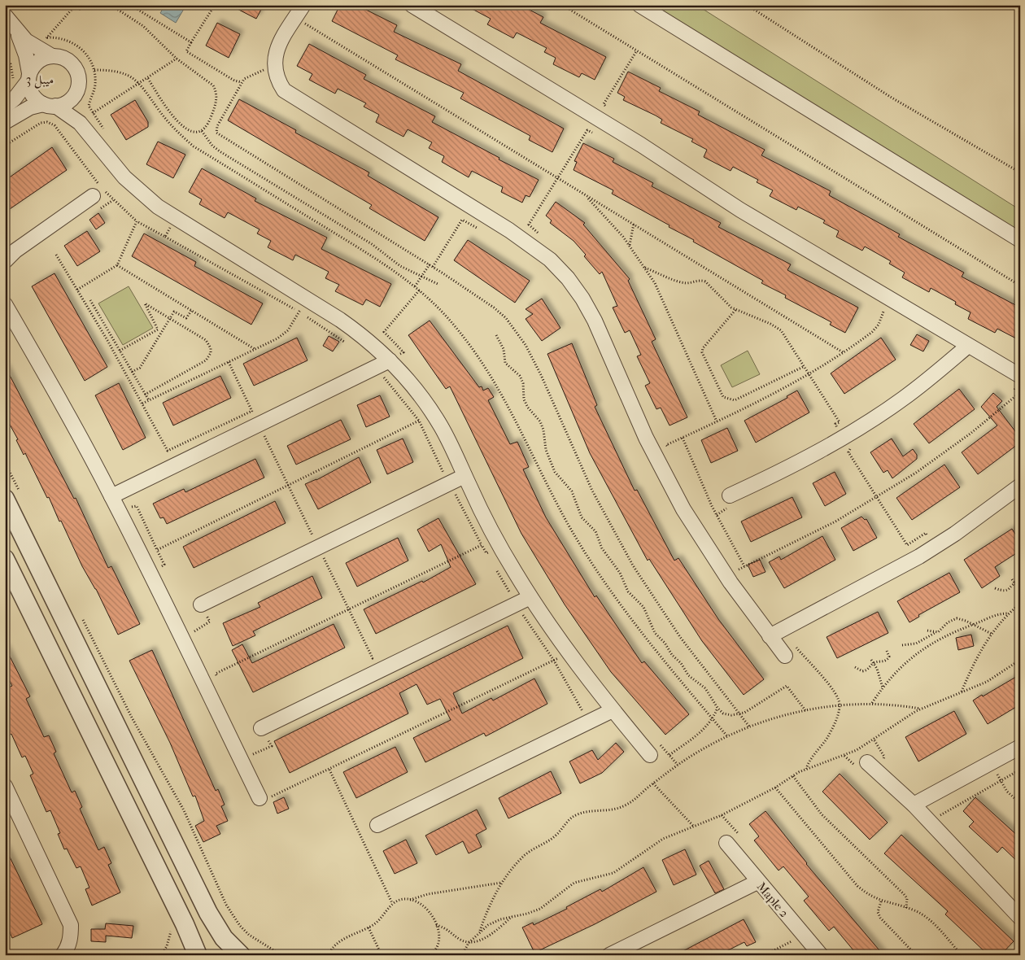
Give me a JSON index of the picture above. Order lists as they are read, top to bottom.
{
  "streets": {
    "street": ["Maple 2"]
  },
  "districts": ["ميبل 3"]
}
